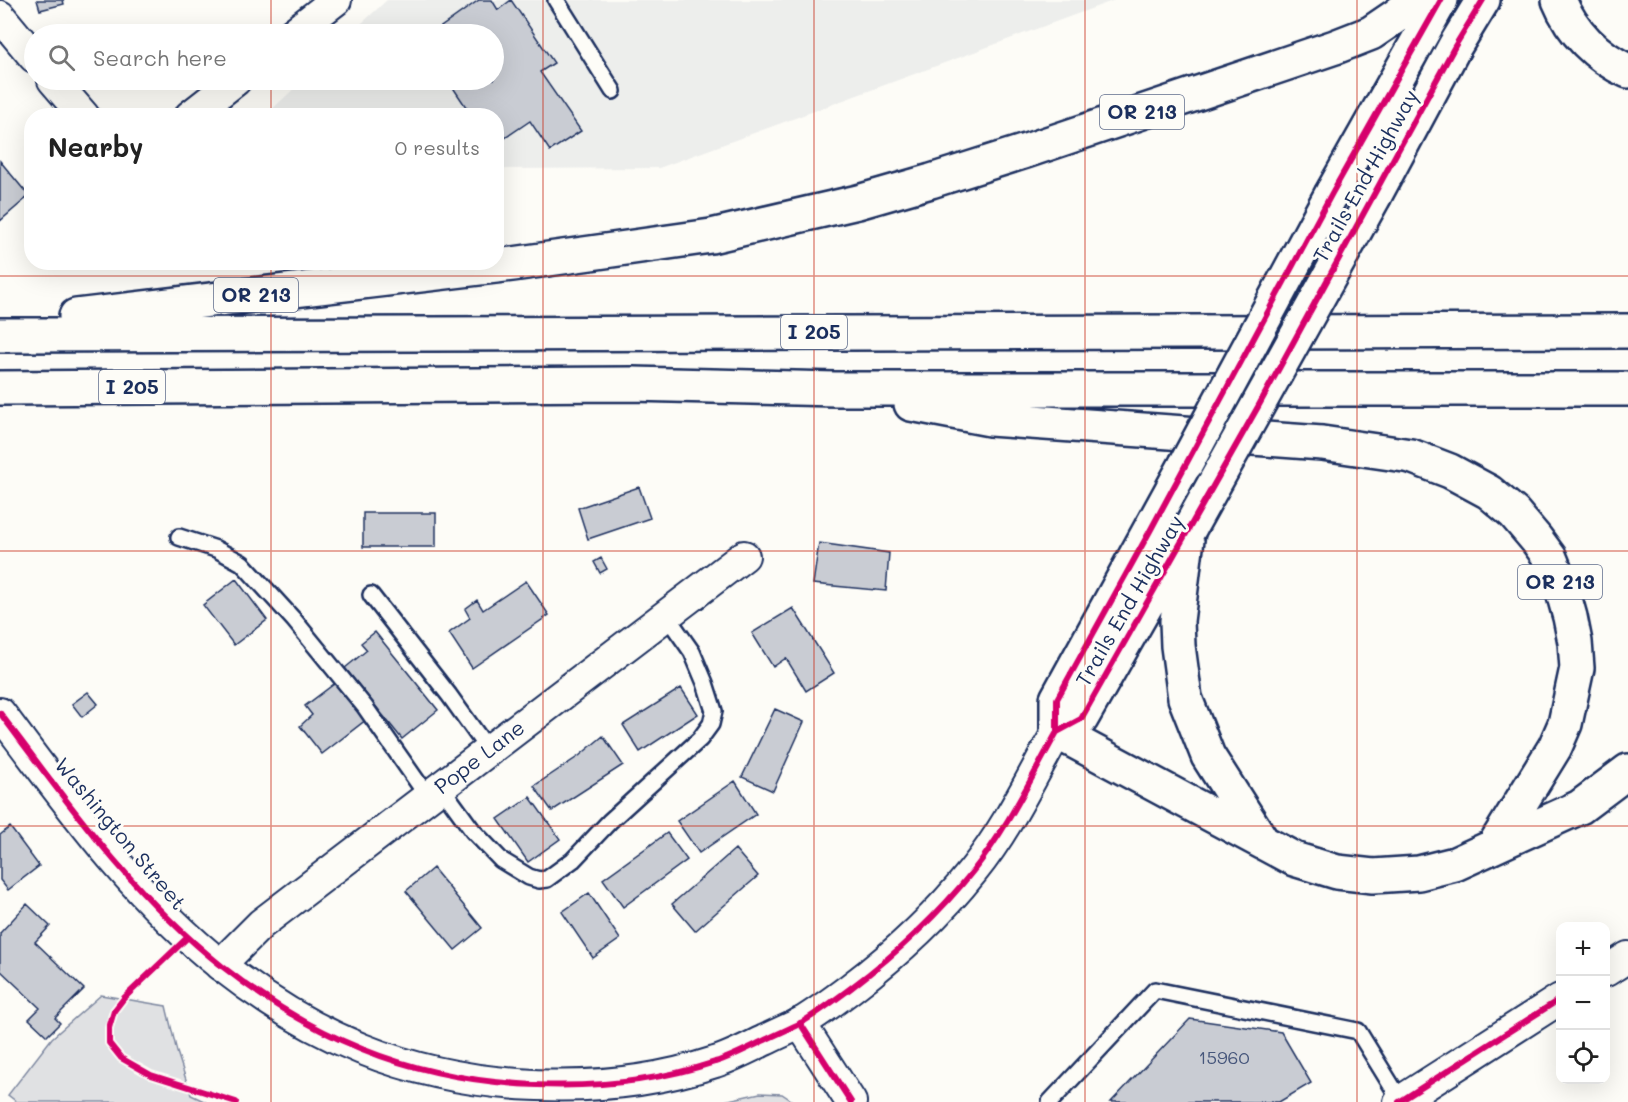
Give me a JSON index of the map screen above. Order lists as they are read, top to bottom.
{
  "streets": {
    "highway": ["OR 213", "Trails End Highway", "I 205"],
    "street": ["Pope Lane", "Washington Street"]
  },
  "crossings": [
    ["OR 213", "I 205"],
    ["Trails End Highway", "Washington Street"],
    ["Pope Lane", "Washington Street"]
  ],
  "house_numbers": ["15960"],
  "page": {
    "search": "Search here",
    "heading": ["Nearby", "0 results"],
    "map_buttons": ["+", "−"]
  }
}
